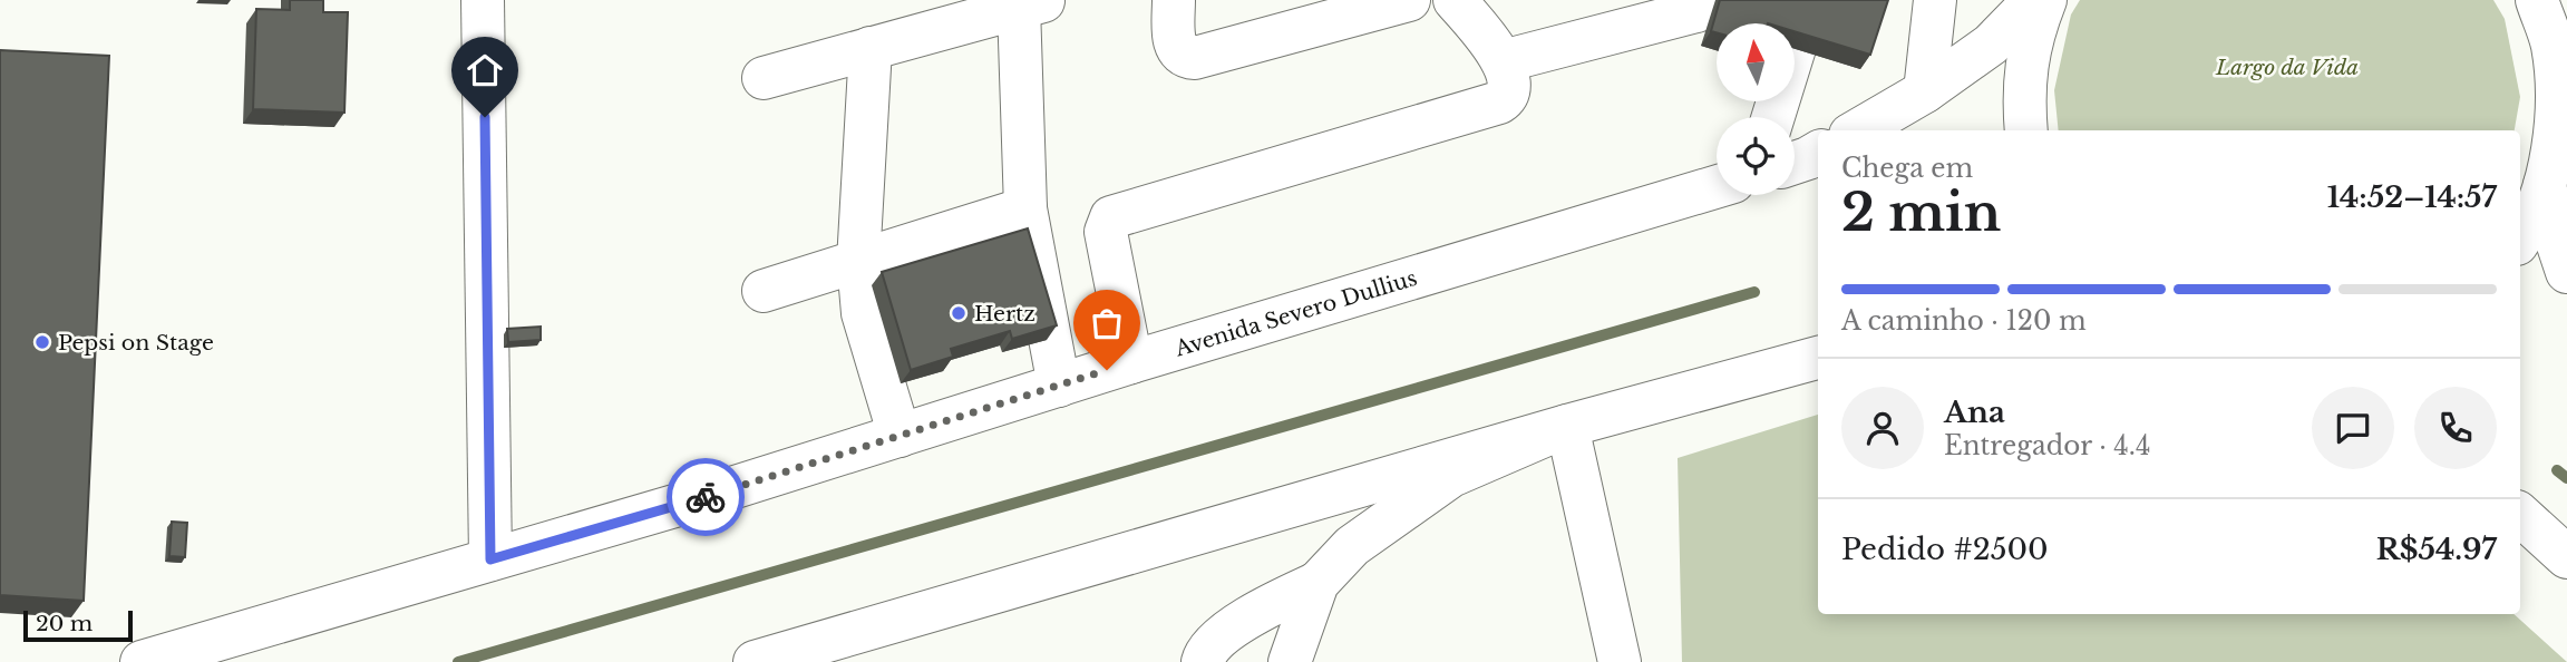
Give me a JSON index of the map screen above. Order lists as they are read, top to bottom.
{
  "streets": {
    "main road": ["Avenida Severo Dullius"]
  },
  "parks": ["Largo da Vida"],
  "places": ["Hertz", "Pepsi on Stage"],
  "scale_bar": "20 m",
  "north": "top",
  "page": {
    "heading": ["2 min", "Chega em", "14:52–14:57"],
    "panel": [
      "Ana",
      "Entregador · 4.4",
      "Pedido #2500",
      "R$54.97"
    ],
    "bar": "A caminho · 120 m",
    "scale": "20 m"
  }
}
